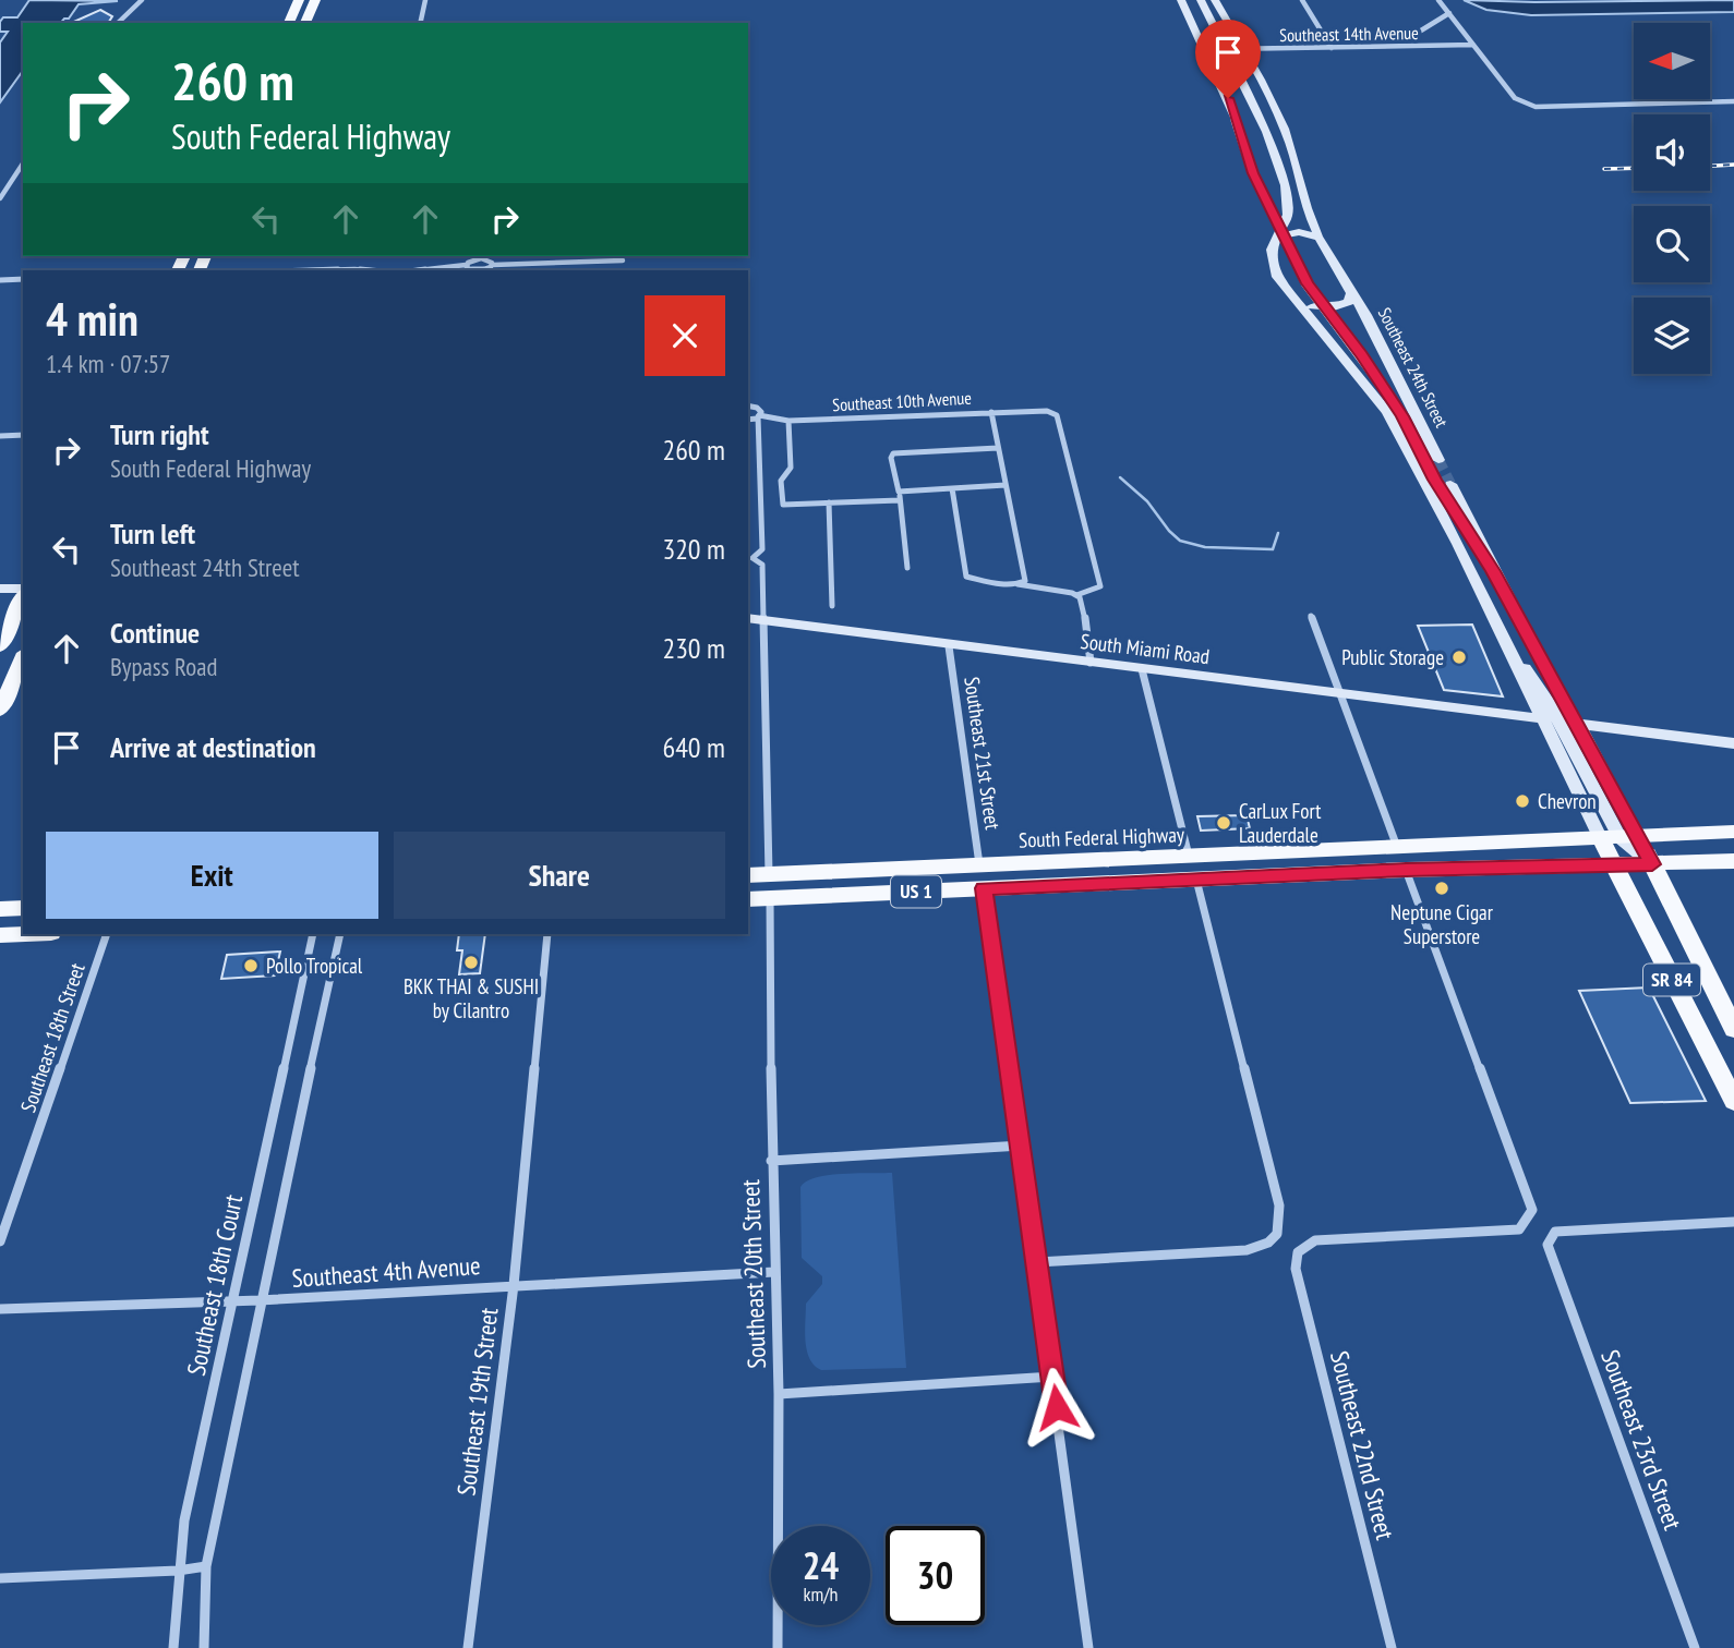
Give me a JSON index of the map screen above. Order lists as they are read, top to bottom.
{
  "streets": {
    "main road": ["South Federal Highway", "US 1", "SR 84"],
    "street": [
      "Southeast 14th Avenue",
      "Southeast 24th Street",
      "Southeast 10th Avenue",
      "South Miami Road",
      "Southeast 21st Street",
      "Southeast 18th Street",
      "Southeast 4th Avenue",
      "Southeast 20th Street",
      "Southeast 18th Court",
      "Southeast 19th Street",
      "Southeast 23rd Street",
      "Southeast 22nd Street"
    ]
  },
  "crossings": [
    ["Southeast 14th Avenue", "Southeast 24th Street"],
    ["South Miami Road", "Southeast 21st Street"],
    ["South Miami Road", "SR 84"],
    ["Southeast 21st Street", "South Federal Highway"],
    ["South Federal Highway", "SR 84"],
    ["US 1", "SR 84"],
    ["US 1", "Southeast 20th Street"],
    ["US 1", "Southeast 22nd Street"],
    ["Southeast 4th Avenue", "Southeast 20th Street"],
    ["Southeast 4th Avenue", "Southeast 18th Court"],
    ["Southeast 4th Avenue", "Southeast 19th Street"]
  ],
  "places": [
    "Public Storage",
    "Chevron",
    "CarLux Fort Lauderdale",
    "Neptune Cigar Superstore",
    "BKK THAI & SUSHI by Cilantro",
    "Pollo Tropical"
  ],
  "north": "left",
  "page": {
    "turn": ["260 m", "South Federal Highway"],
    "heading": ["4 min", "1.4 km · 07:57"],
    "list": [
      {
        "name": "Turn right",
        "note": "South Federal Highway",
        "value": "260 m"
      },
      {
        "name": "Turn left",
        "note": "Southeast 24th Street",
        "value": "320 m"
      },
      {
        "name": "Continue",
        "note": "Bypass Road",
        "value": "230 m"
      },
      {
        "name": "Arrive at destination",
        "value": "640 m"
      }
    ],
    "buttons": ["Exit", "Share"],
    "speed": "24 km/h",
    "limit": "30"
  }
}
